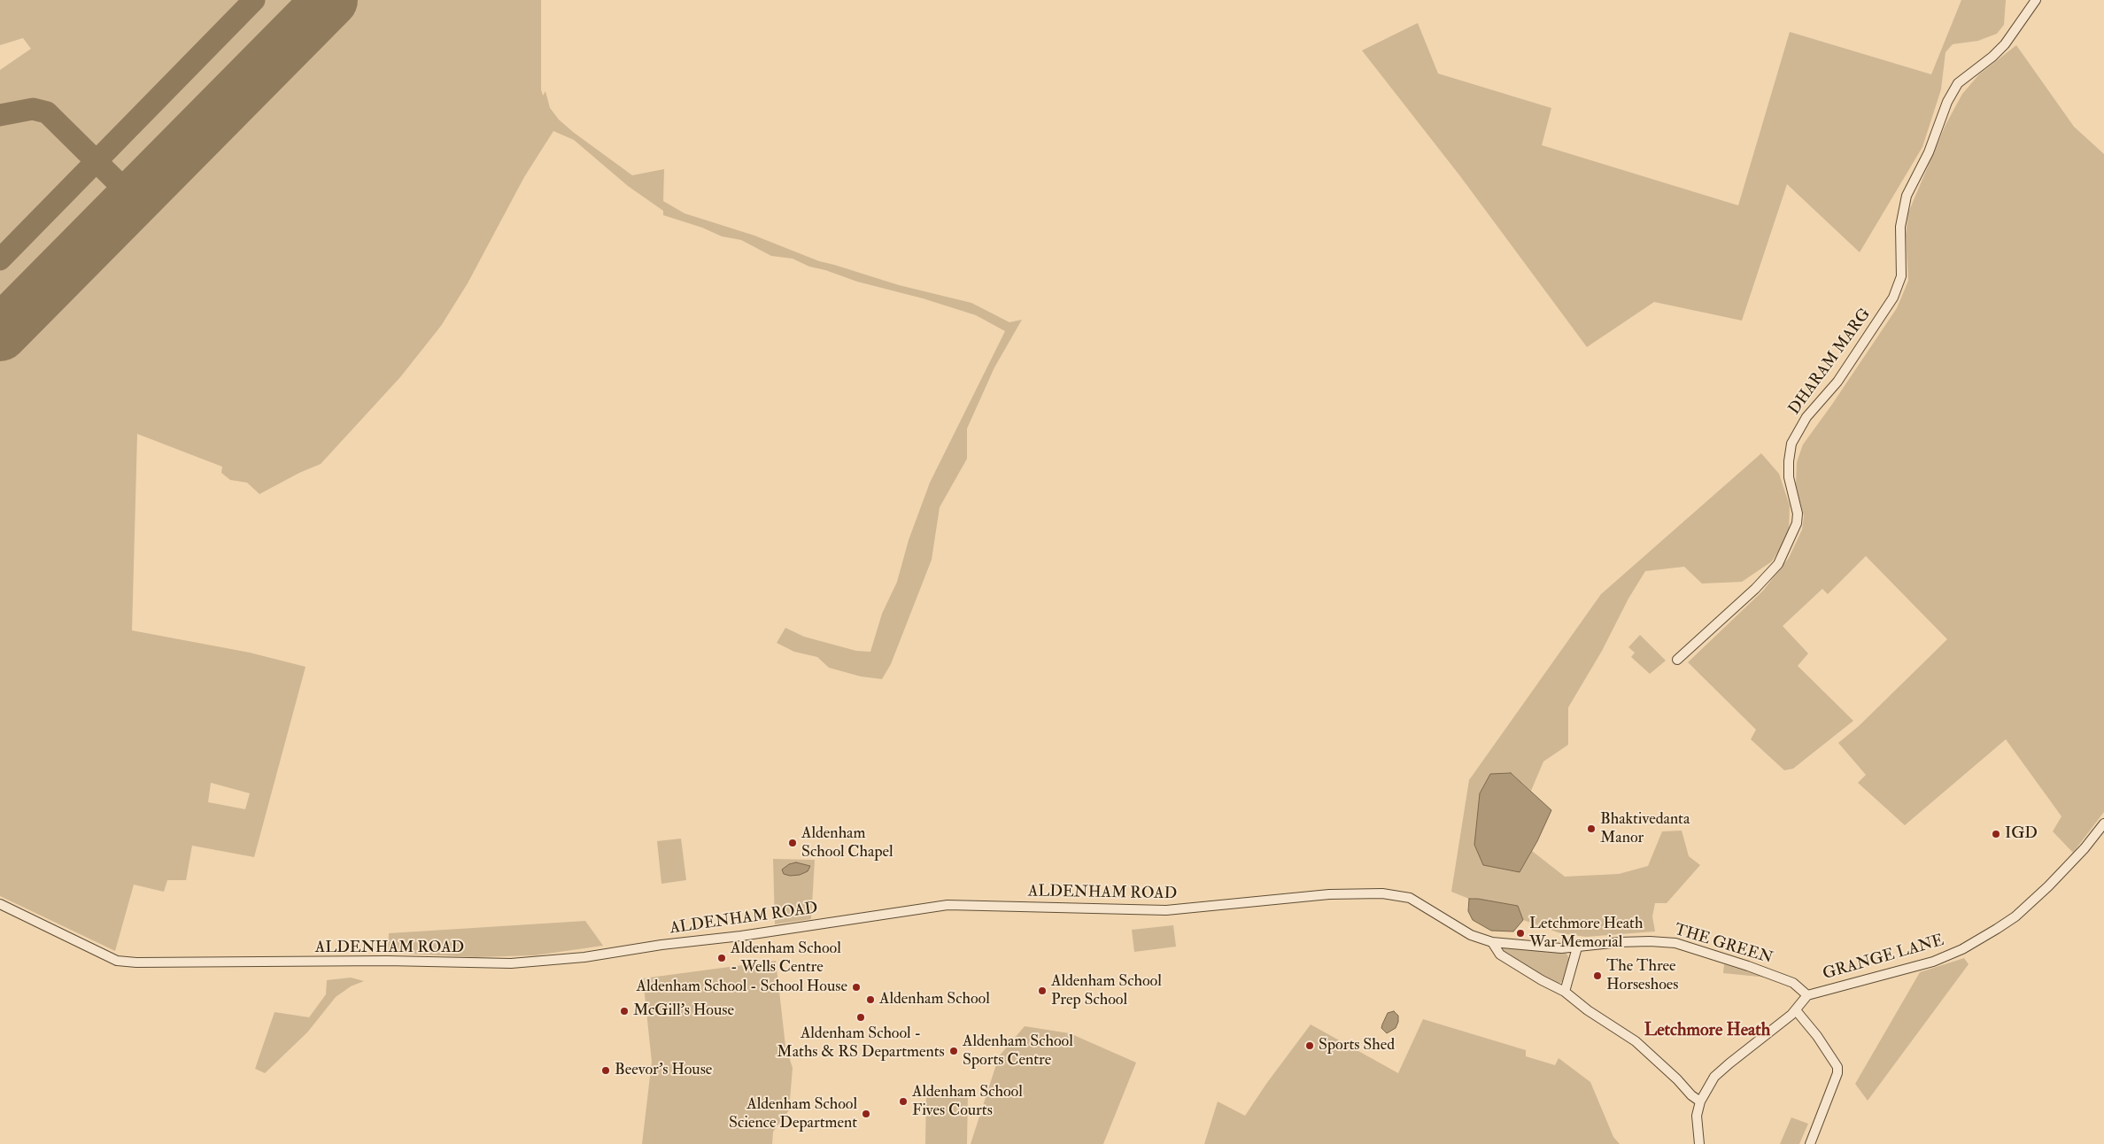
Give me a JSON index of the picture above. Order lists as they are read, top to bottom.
{
  "streets": {
    "street": [
      "DHARAM MARG",
      "ALDENHAM ROAD",
      "THE GREEN",
      "GRANGE LANE"
    ]
  },
  "crossings": [
    ["ALDENHAM ROAD", "THE GREEN"],
    ["THE GREEN", "GRANGE LANE"]
  ],
  "districts": ["Letchmore Heath"],
  "places": [
    "Bhaktivedanta Manor",
    "IGD",
    "Aldenham School Chapel",
    "Letchmore Heath War Memorial",
    "Aldenham School - Wells Centre",
    "The Three Horseshoes",
    "Aldenham School - School House",
    "Aldenham School Prep School",
    "Aldenham School",
    "McGill's House",
    "Aldenham School - Maths & RS Departments",
    "Sports Shed",
    "Aldenham School Sports Centre",
    "Beevor's House",
    "Aldenham School Fives Courts",
    "Aldenham School Science Department"
  ]
}
